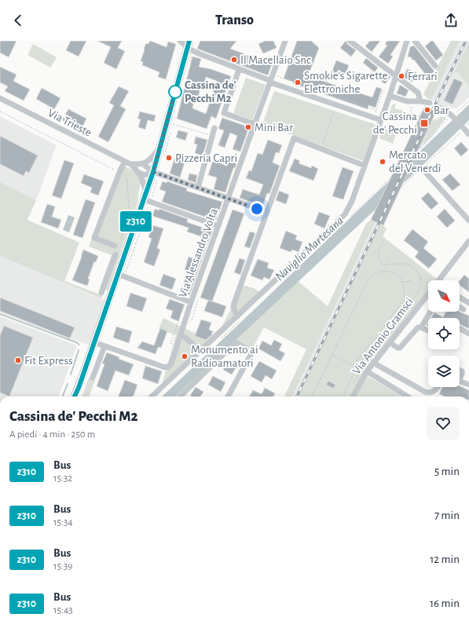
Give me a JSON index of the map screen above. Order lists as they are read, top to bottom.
{
  "streets": {
    "street": ["Via Trieste", "Via Alessandro Volta", "Via Antonio Gramsci"]
  },
  "water": ["Naviglio Martesana"],
  "places": {
    "other": [
      "Il Macellaio Snc",
      "Ferrari",
      "Smokie's Sigarette Elettroniche",
      "Cassina de' Pecchi M2",
      "Bar",
      "Mini Bar",
      "Pizzeria Capri",
      "Mercato del Venerdì",
      "Monumento ai Radioamatori",
      "Fit Express"
    ],
    "transit": ["Cassina de' Pecchi"]
  },
  "lines": ["bus line z310"],
  "north": "bottom right",
  "page": {
    "header": "Transo",
    "on_map": "z310",
    "heading": ["Cassina de' Pecchi M2", "A piedi · 4 min · 250 m"],
    "list": [
      {
        "mark": "z310",
        "name": "Bus",
        "note": "15:32",
        "value": "5 min"
      },
      {
        "mark": "z310",
        "name": "Bus",
        "note": "15:34",
        "value": "7 min"
      },
      {
        "mark": "z310",
        "name": "Bus",
        "note": "15:39",
        "value": "12 min"
      },
      {
        "mark": "z310",
        "name": "Bus",
        "note": "15:43",
        "value": "16 min"
      }
    ]
  }
}
